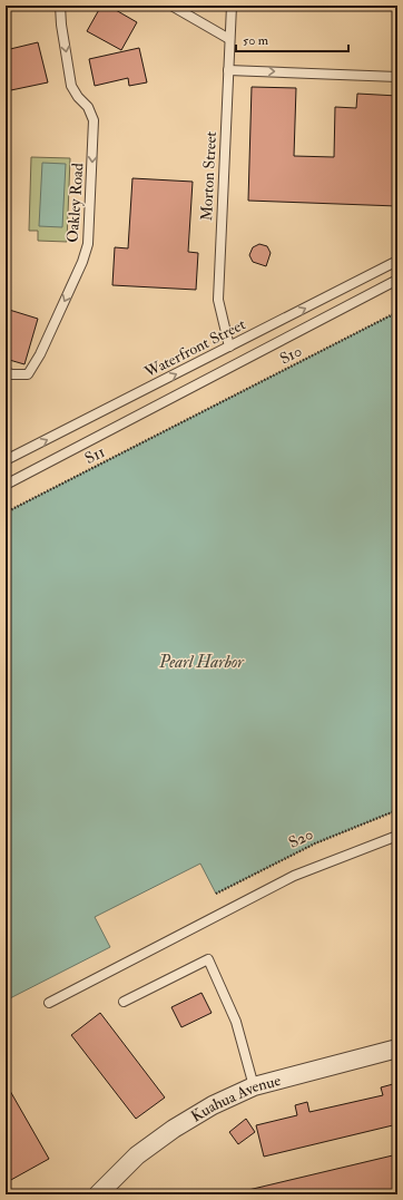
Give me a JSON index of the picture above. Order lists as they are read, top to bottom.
{
  "streets": {
    "street": ["Kuahua Avenue"],
    "lane": ["Morton Street", "Oakley Road", "Waterfront Street"],
    "path": ["S10", "S11", "S20"]
  },
  "crossings": [
    ["Morton Street", "Waterfront Street"],
    ["S10", "S11"]
  ],
  "one_way": ["Oakley Road"],
  "water": ["Pearl Harbor"],
  "scale_bar": "50 m"
}
